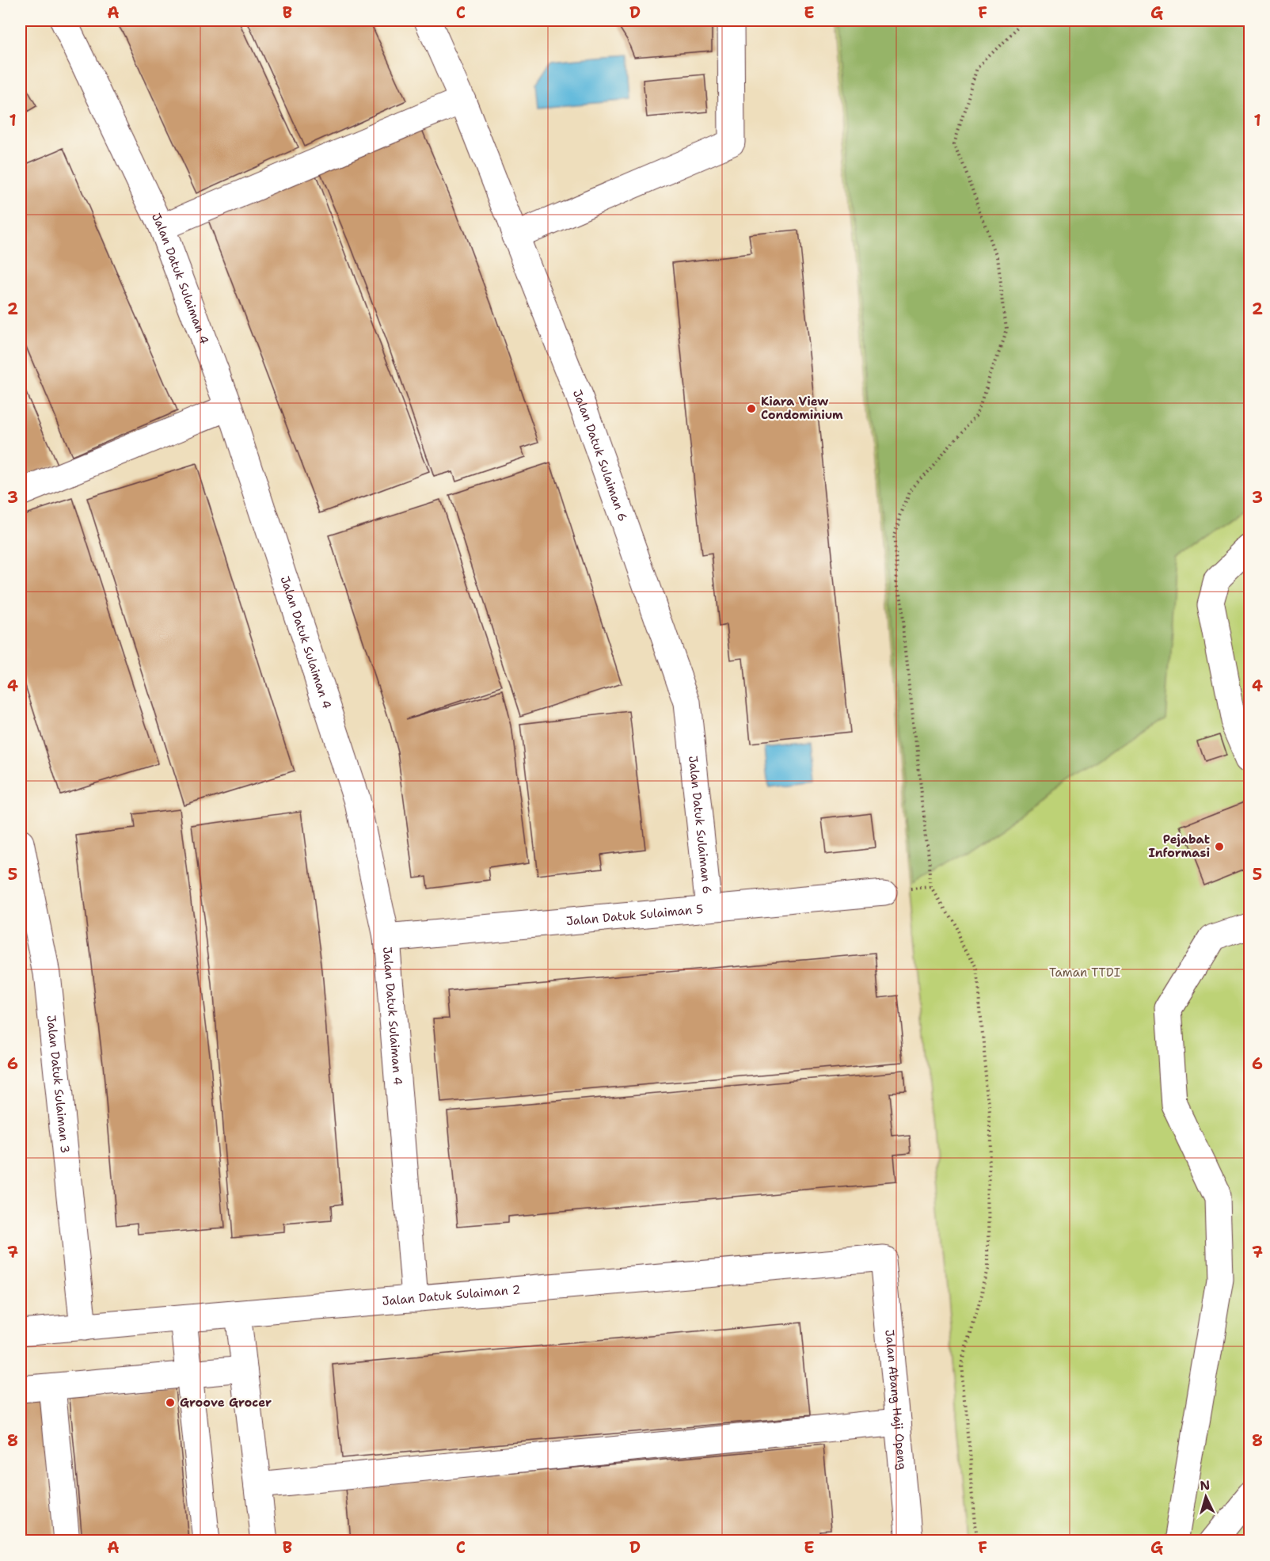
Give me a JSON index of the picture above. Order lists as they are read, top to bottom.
{
  "streets": {
    "street": [
      "Jalan Datuk Sulaiman 4",
      "Jalan Datuk Sulaiman 6",
      "Jalan Datuk Sulaiman 5",
      "Jalan Datuk Sulaiman 3",
      "Jalan Datuk Sulaiman 2",
      "Jalan Abang Haji Openg"
    ]
  },
  "crossings": [
    ["Jalan Datuk Sulaiman 4", "Jalan Datuk Sulaiman 5"],
    ["Jalan Datuk Sulaiman 4", "Jalan Datuk Sulaiman 2"],
    ["Jalan Datuk Sulaiman 6", "Jalan Datuk Sulaiman 5"],
    ["Jalan Datuk Sulaiman 3", "Jalan Datuk Sulaiman 2"],
    ["Jalan Datuk Sulaiman 2", "Jalan Abang Haji Openg"]
  ],
  "parks": ["Taman TTDI"],
  "places": ["Kiara View Condominium", "Pejabat Informasi", "Groove Grocer"],
  "north": "top",
  "grid": {
    "columns": [
      "A",
      "B",
      "C",
      "D",
      "E",
      "F",
      "G"
    ],
    "rows": [
      "1",
      "2",
      "3",
      "4",
      "5",
      "6",
      "7",
      "8"
    ]
  }
}
